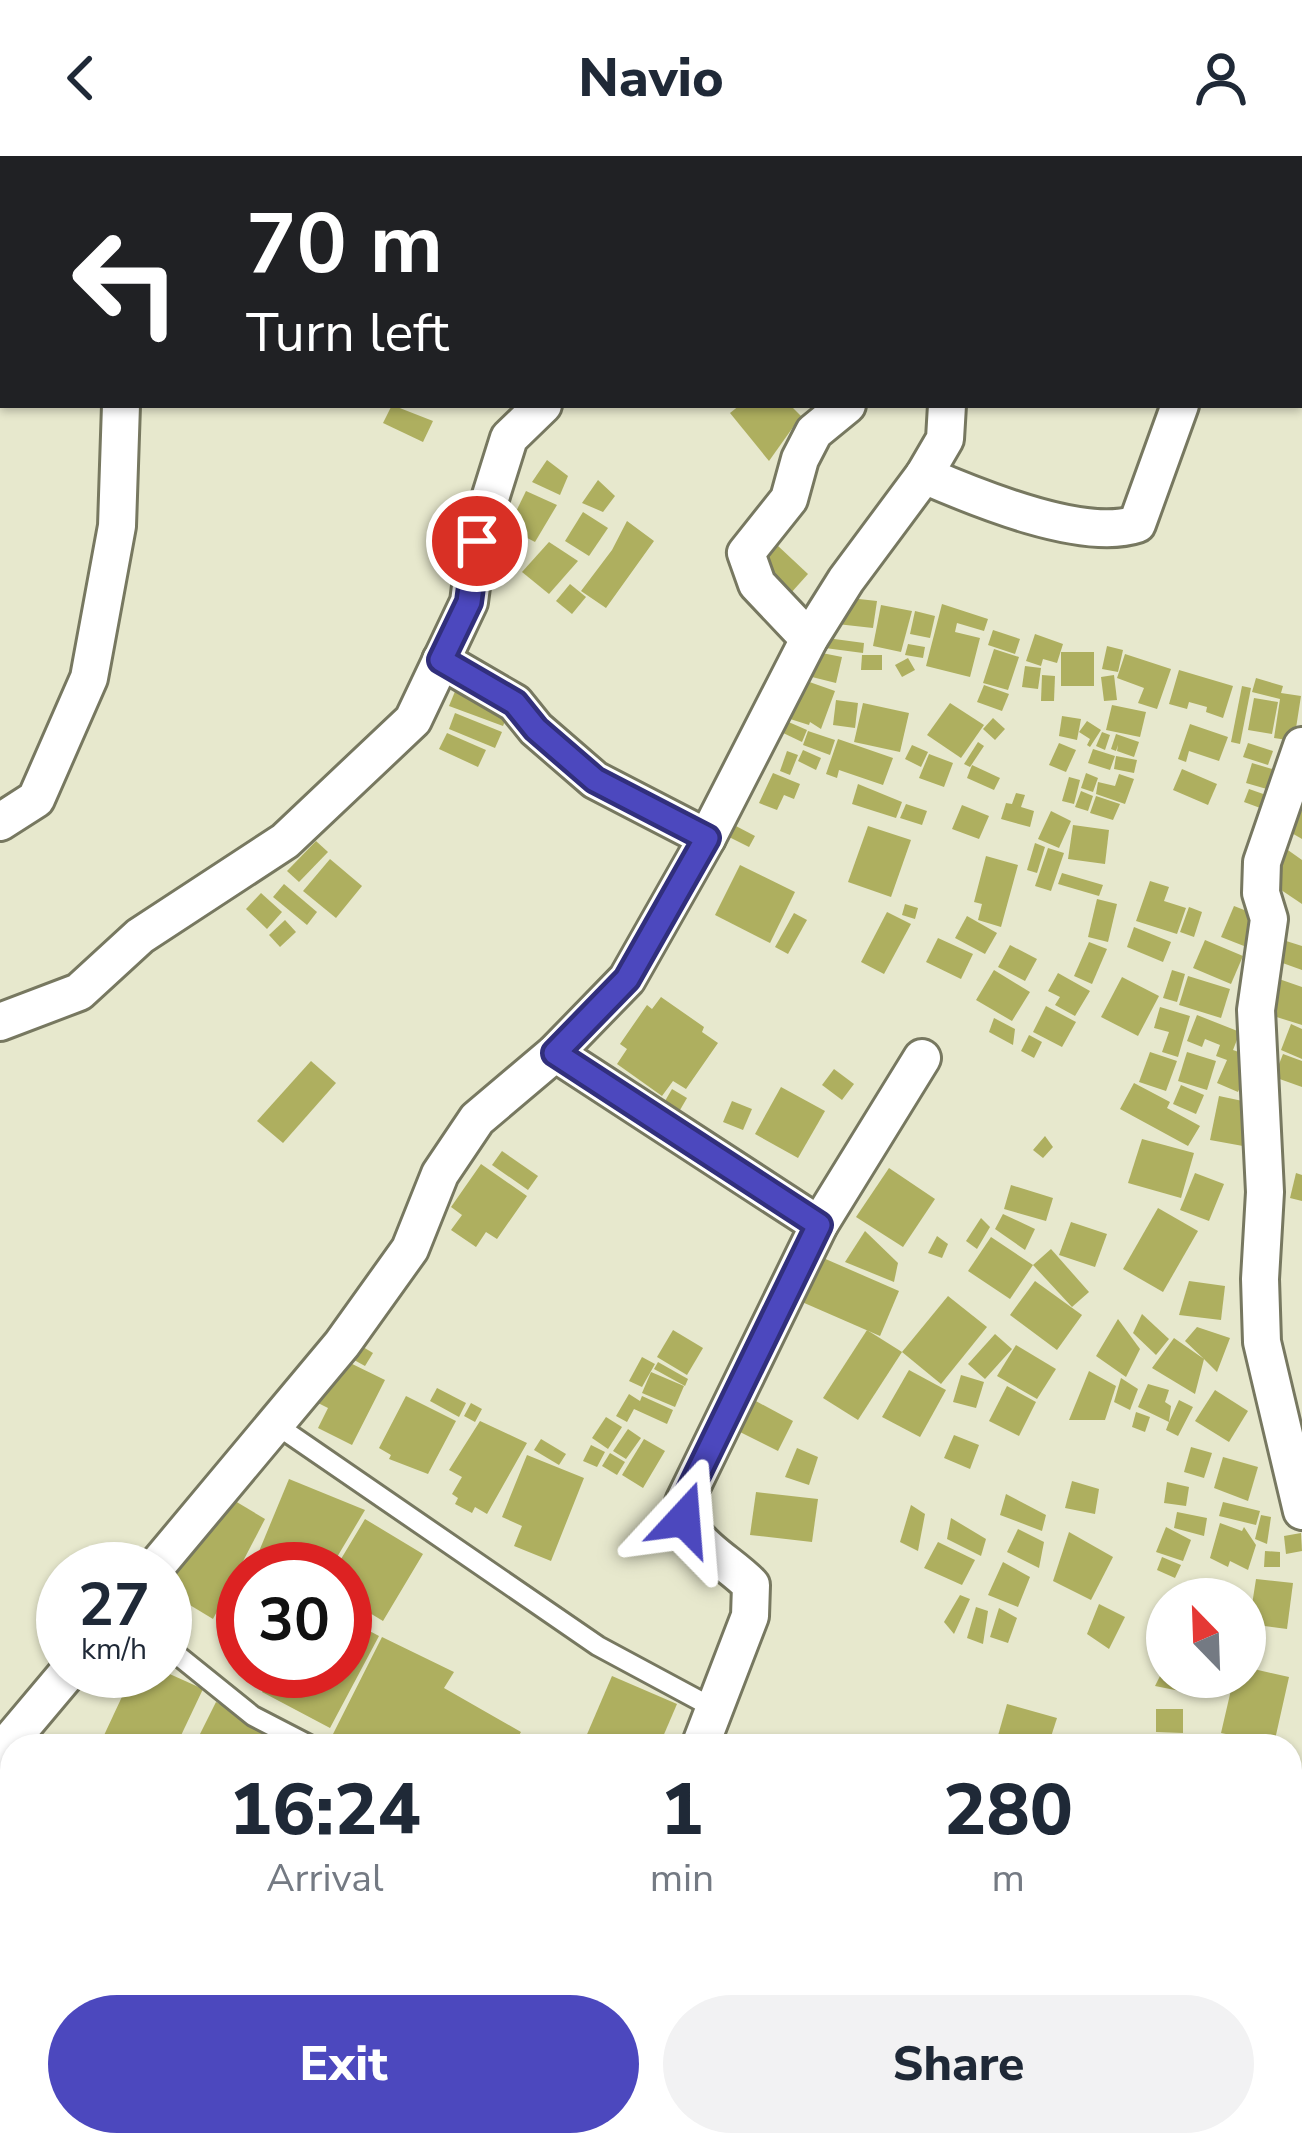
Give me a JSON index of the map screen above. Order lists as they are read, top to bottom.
{
  "north": "top left",
  "page": {
    "header": "Navio",
    "turn": ["70 m", "Turn left"],
    "speed": "27 km/h",
    "limit": "30",
    "eta": [
      "16:24",
      "Arrival",
      "1",
      "min",
      "280",
      "m"
    ],
    "buttons": ["Exit", "Share"]
  }
}
